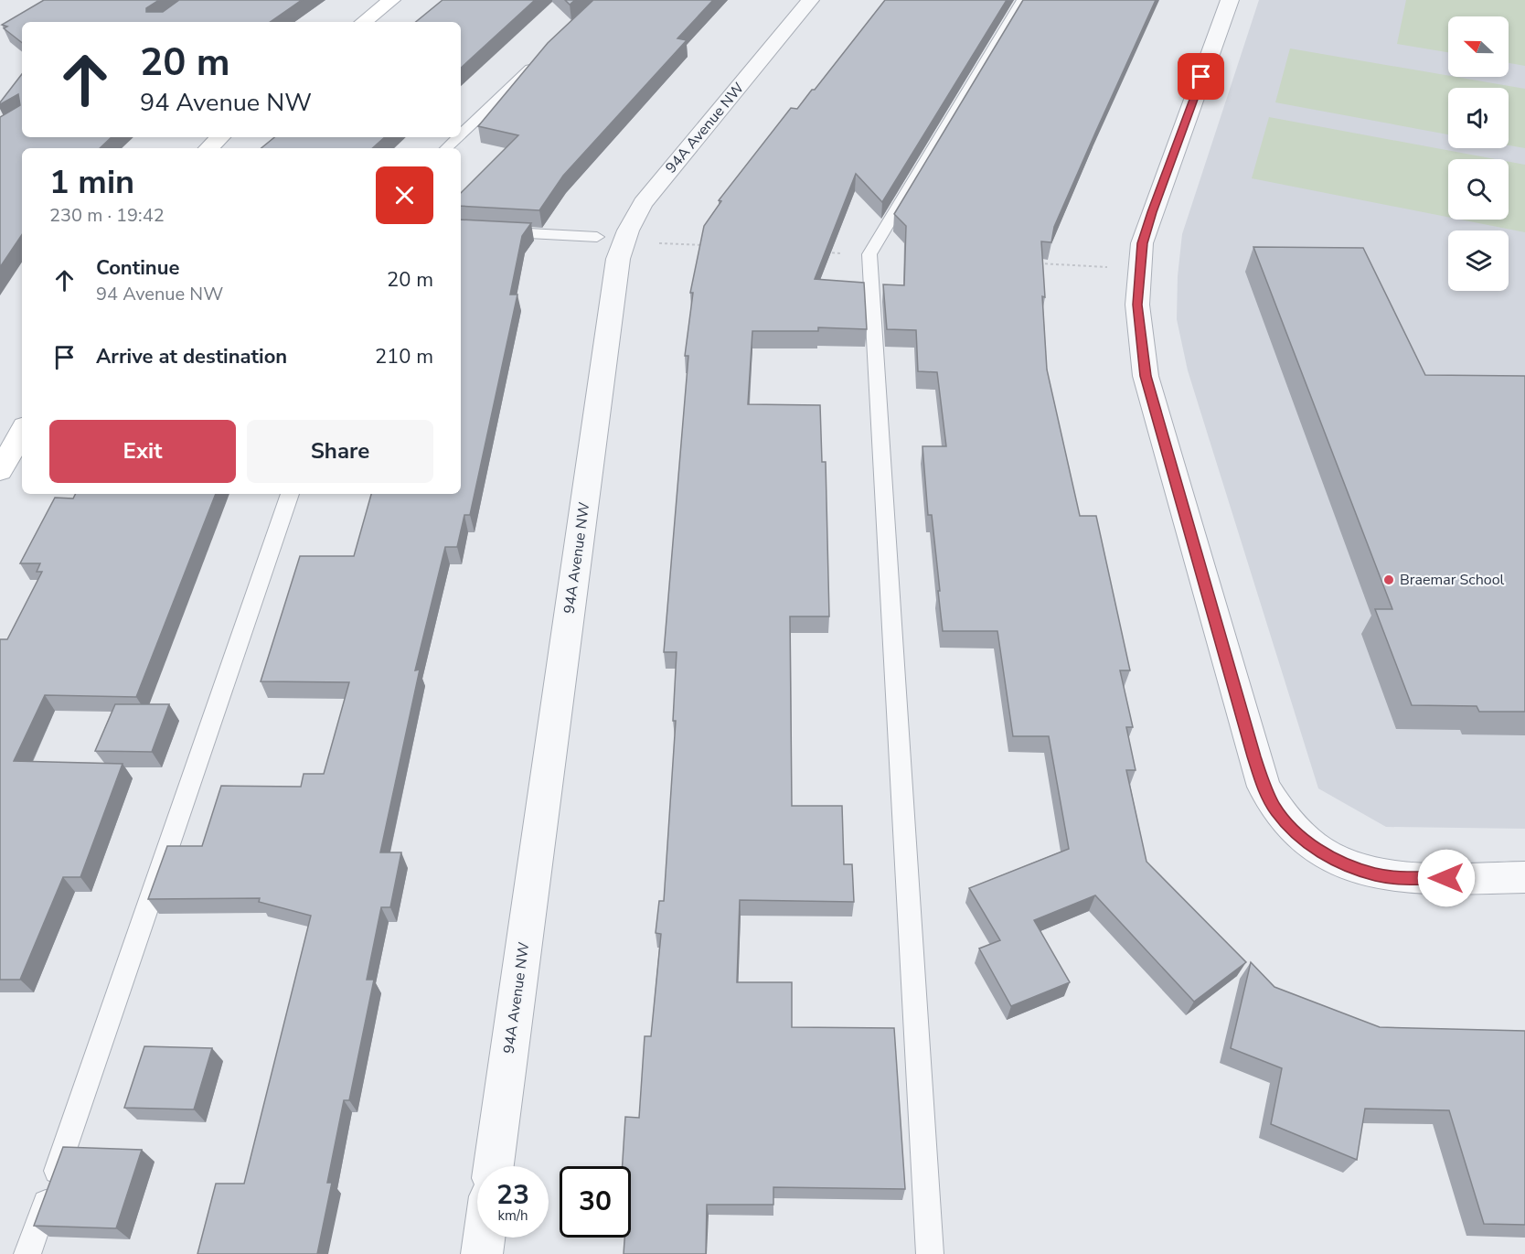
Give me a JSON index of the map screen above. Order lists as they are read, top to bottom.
{
  "streets": {
    "street": ["94A Avenue NW"]
  },
  "places": ["Braemar School"],
  "north": "left",
  "page": {
    "turn": ["20 m", "94 Avenue NW"],
    "heading": ["1 min", "230 m · 19:42"],
    "list": [
      {
        "name": "Continue",
        "note": "94 Avenue NW",
        "value": "20 m"
      },
      {
        "name": "Arrive at destination",
        "value": "210 m"
      }
    ],
    "buttons": ["Exit", "Share"],
    "speed": "23 km/h",
    "limit": "30"
  }
}
